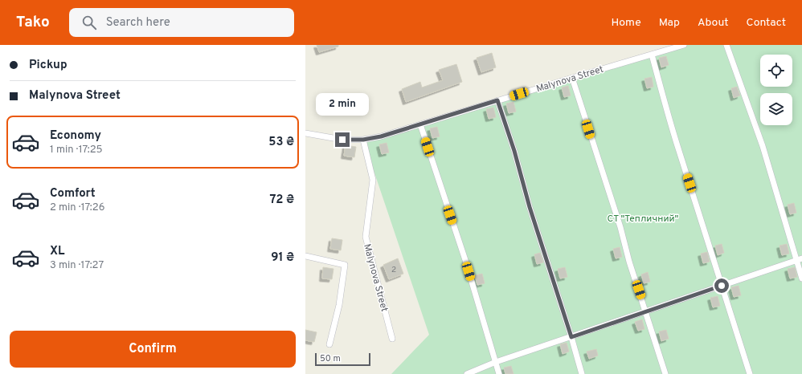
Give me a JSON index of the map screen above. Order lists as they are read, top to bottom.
{
  "streets": {
    "street": ["Malynova Street"]
  },
  "parks": ["СТ \"Тепличний\""],
  "house_numbers": ["2"],
  "scale_bar": "50 m",
  "page": {
    "header": "Tako",
    "search": "Search here",
    "nav": [
      "Home",
      "Map",
      "About",
      "Contact"
    ],
    "banner": ["Pickup", "Malynova Street"],
    "bubble": "2 min",
    "list": [
      {
        "name": "Economy",
        "note": "1 min · 17:25",
        "value": "53 ₴"
      },
      {
        "name": "Comfort",
        "note": "2 min · 17:26",
        "value": "72 ₴"
      },
      {
        "name": "XL",
        "note": "3 min · 17:27",
        "value": "91 ₴"
      }
    ],
    "buttons": "Confirm",
    "scale": "50 m"
  }
}
